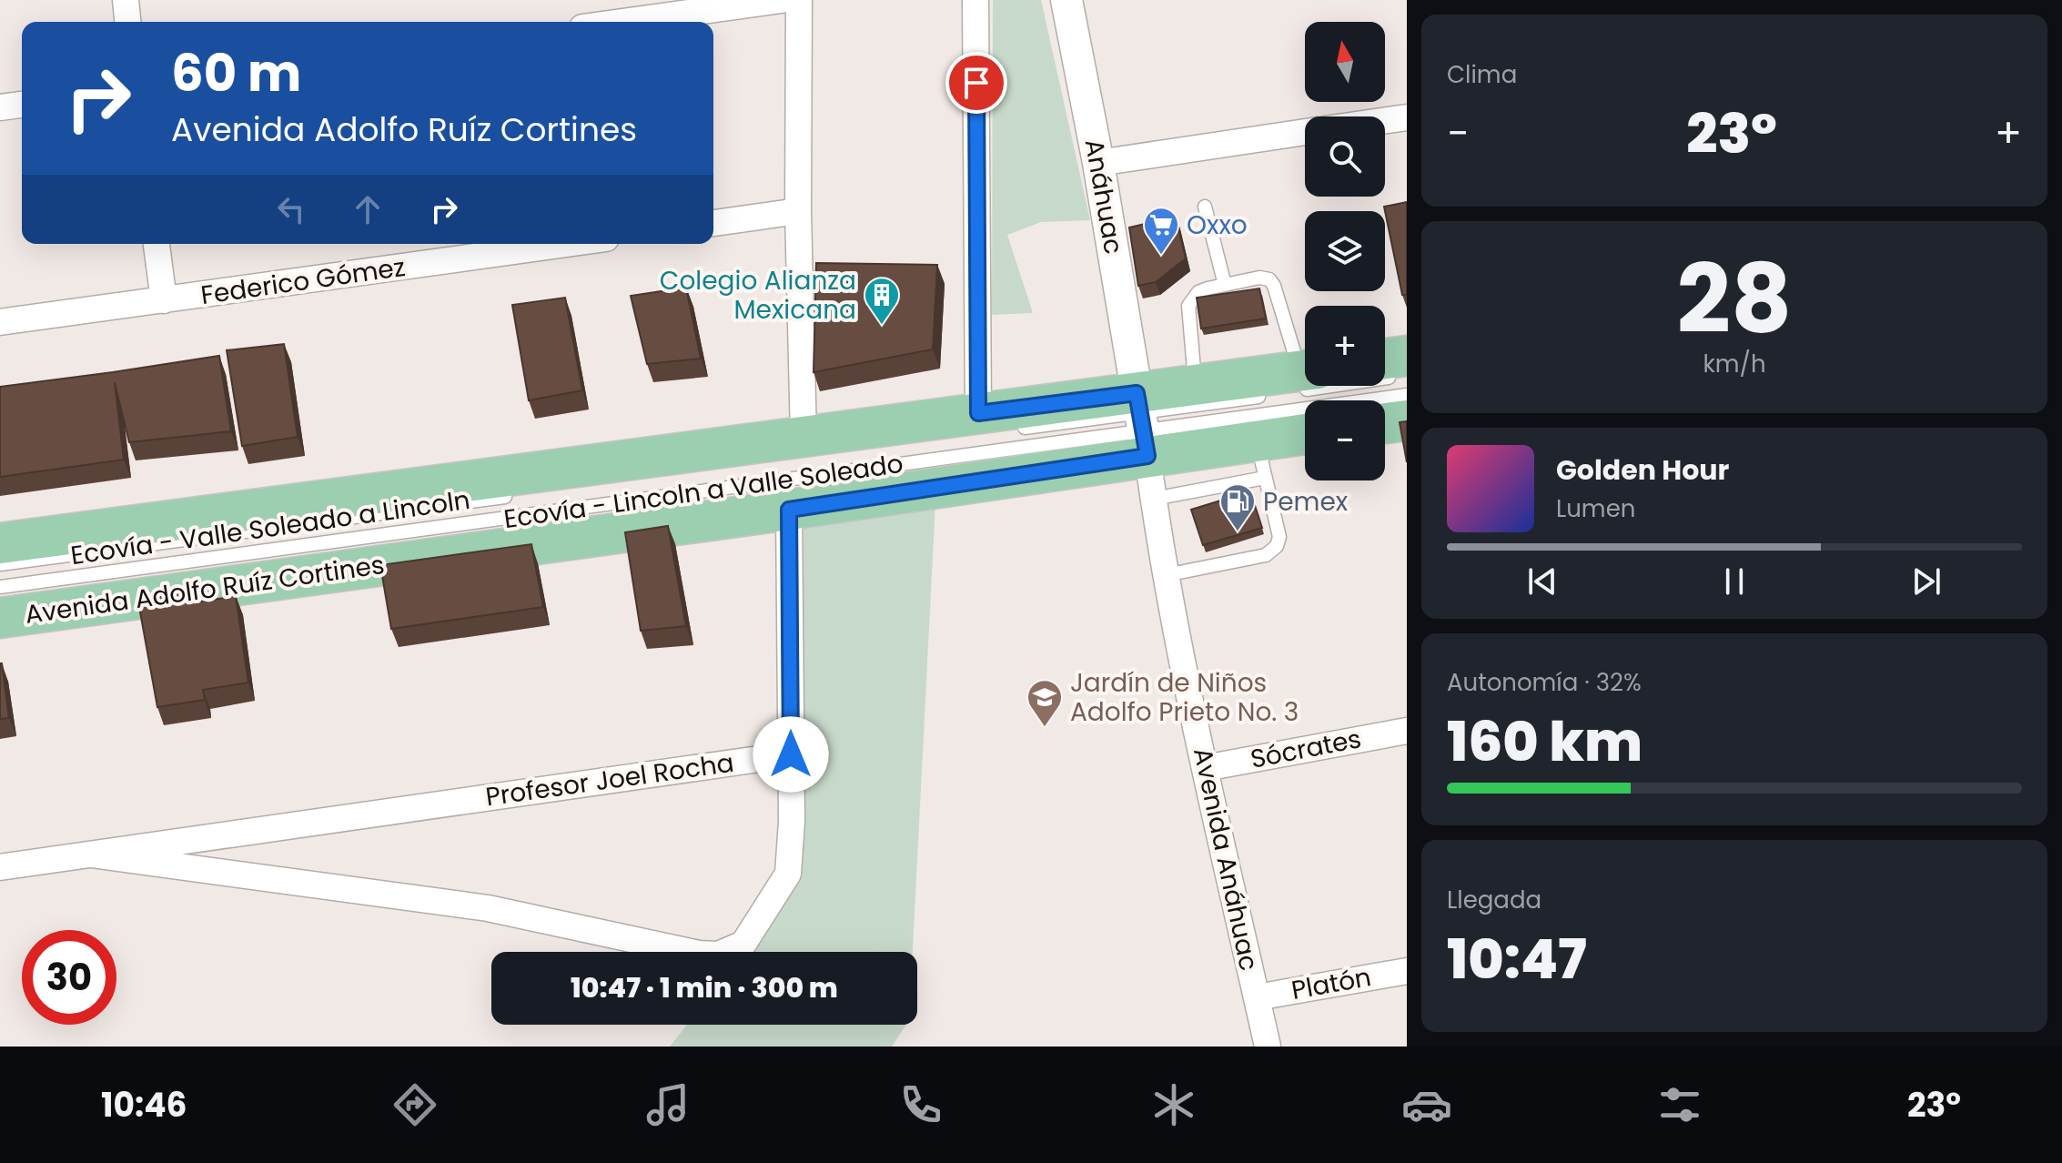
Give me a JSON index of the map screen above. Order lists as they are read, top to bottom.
{
  "streets": {
    "main road": ["Avenida Adolfo Ruíz Cortines"],
    "street": [
      "Anáhuac",
      "Federico Gómez",
      "Sócrates",
      "Profesor Joel Rocha",
      "Avenida Anáhuac",
      "Platón"
    ],
    "lane": ["Ecovía - Lincoln a Valle Soleado", "Ecovía - Valle Soleado a Lincoln"]
  },
  "crossings": [
    ["Anáhuac", "Ecovía - Lincoln a Valle Soleado"],
    ["Anáhuac", "Avenida Adolfo Ruíz Cortines"],
    ["Anáhuac", "Avenida Anáhuac"],
    ["Ecovía - Lincoln a Valle Soleado", "Avenida Adolfo Ruíz Cortines"],
    ["Ecovía - Lincoln a Valle Soleado", "Avenida Anáhuac"],
    ["Avenida Adolfo Ruíz Cortines", "Avenida Anáhuac"],
    ["Sócrates", "Avenida Anáhuac"],
    ["Avenida Anáhuac", "Platón"]
  ],
  "places": {
    "supermarket": ["Oxxo"],
    "building": ["Colegio Alianza Mexicana"],
    "fuel station": ["Pemex"],
    "school or university": ["Jardín de Niños Adolfo Prieto No. 3"]
  },
  "north": "top",
  "page": {
    "tile": [
      "Clima",
      ["28", "km/h"],
      ["Autonomía · 32%", "160 km"],
      ["Llegada", "10:47"]
    ],
    "map_buttons": ["+", "−"],
    "turn": ["60 m", "Avenida Adolfo Ruíz Cortines"],
    "heat": ["−", "23°", "+"],
    "song": ["Golden Hour", "Lumen"],
    "limit": "30",
    "trip": "10:47 · 1 min · 300 m",
    "tabs": ["10:46", "23°"]
  }
}
